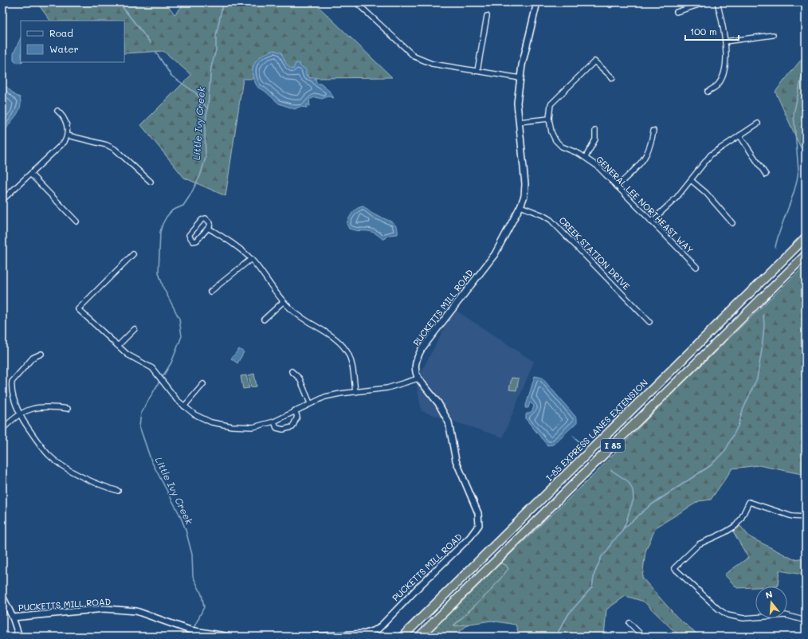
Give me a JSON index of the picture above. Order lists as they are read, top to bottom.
{
  "streets": {
    "highway": ["I-85 EXPRESS LANES EXTENSION", "I 85"],
    "street": ["GENERAL LEE NORTHEAST WAY", "CREEK STATION DRIVE", "PUCKETTS MILL ROAD"]
  },
  "crossings": [
    ["CREEK STATION DRIVE", "PUCKETTS MILL ROAD"]
  ],
  "water": ["Little Ivy Creek"],
  "legend": ["Road", "Water"],
  "scale_bar": "100 m",
  "north": "top"
}
